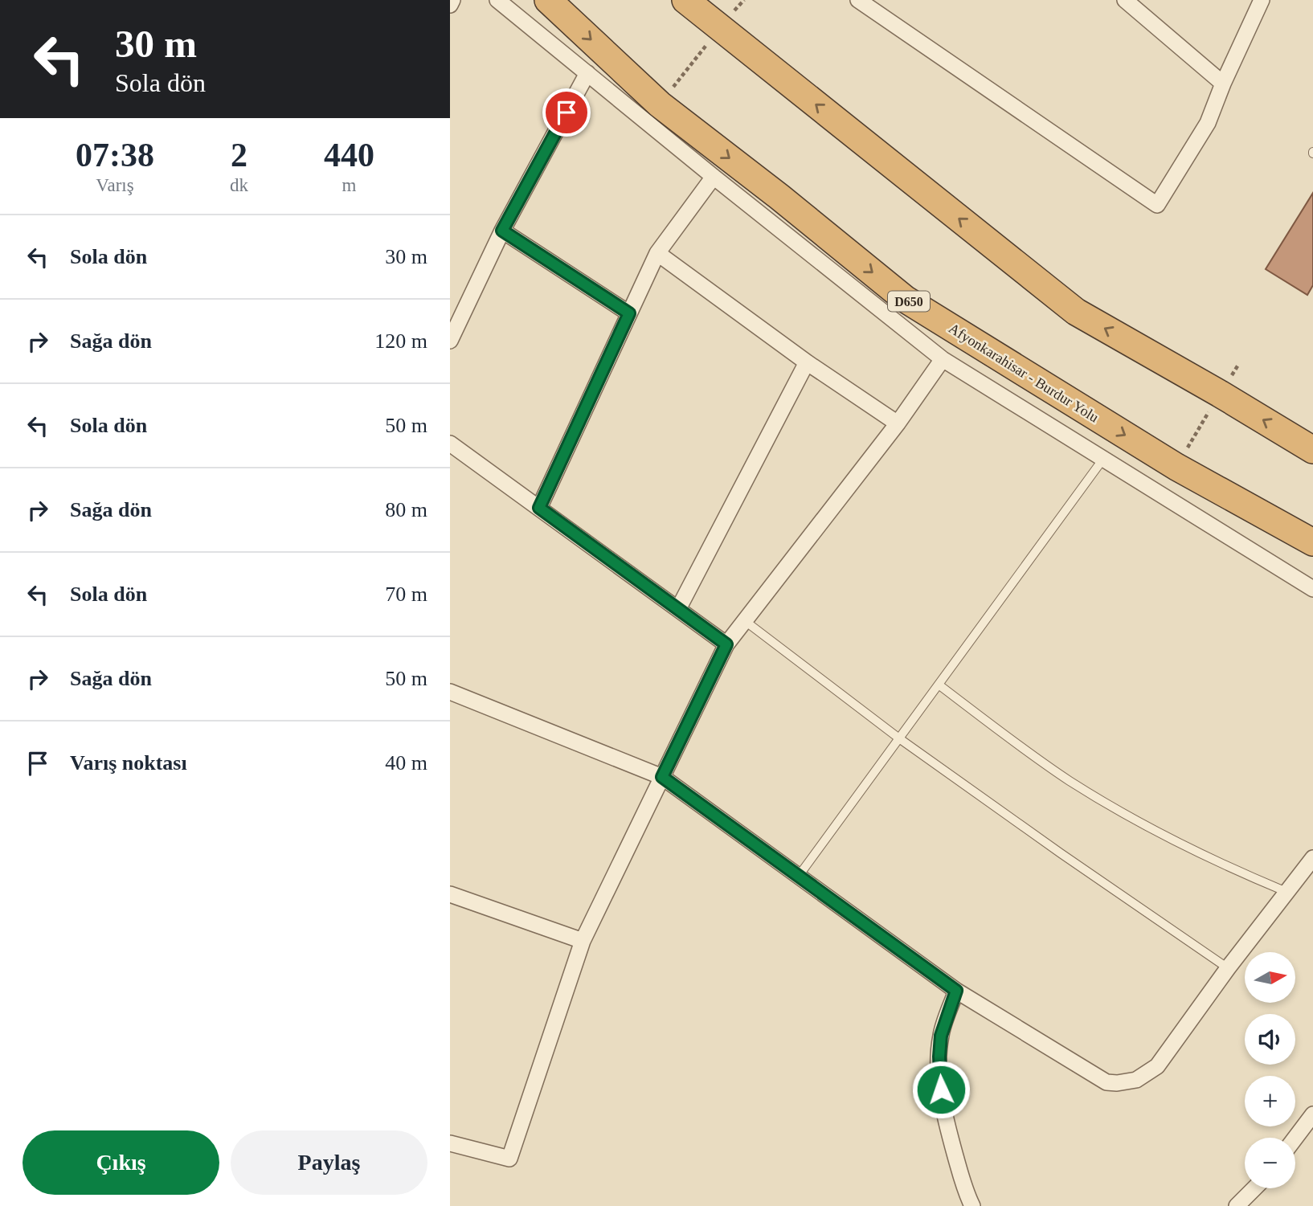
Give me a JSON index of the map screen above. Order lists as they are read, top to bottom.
{
  "streets": {
    "highway": ["D650", "Afyonkarahisar - Burdur Yolu"]
  },
  "north": "right",
  "page": {
    "turn": ["30 m", "Sola dön"],
    "eta": [
      "07:38",
      "Varış",
      "2",
      "dk",
      "440",
      "m"
    ],
    "list": [
      {
        "name": "Sola dön",
        "value": "30 m"
      },
      {
        "name": "Sağa dön",
        "value": "120 m"
      },
      {
        "name": "Sola dön",
        "value": "50 m"
      },
      {
        "name": "Sağa dön",
        "value": "80 m"
      },
      {
        "name": "Sola dön",
        "value": "70 m"
      },
      {
        "name": "Sağa dön",
        "value": "50 m"
      },
      {
        "name": "Varış noktası",
        "value": "40 m"
      }
    ],
    "map_buttons": ["+", "−"],
    "buttons": ["Çıkış", "Paylaş"]
  }
}
